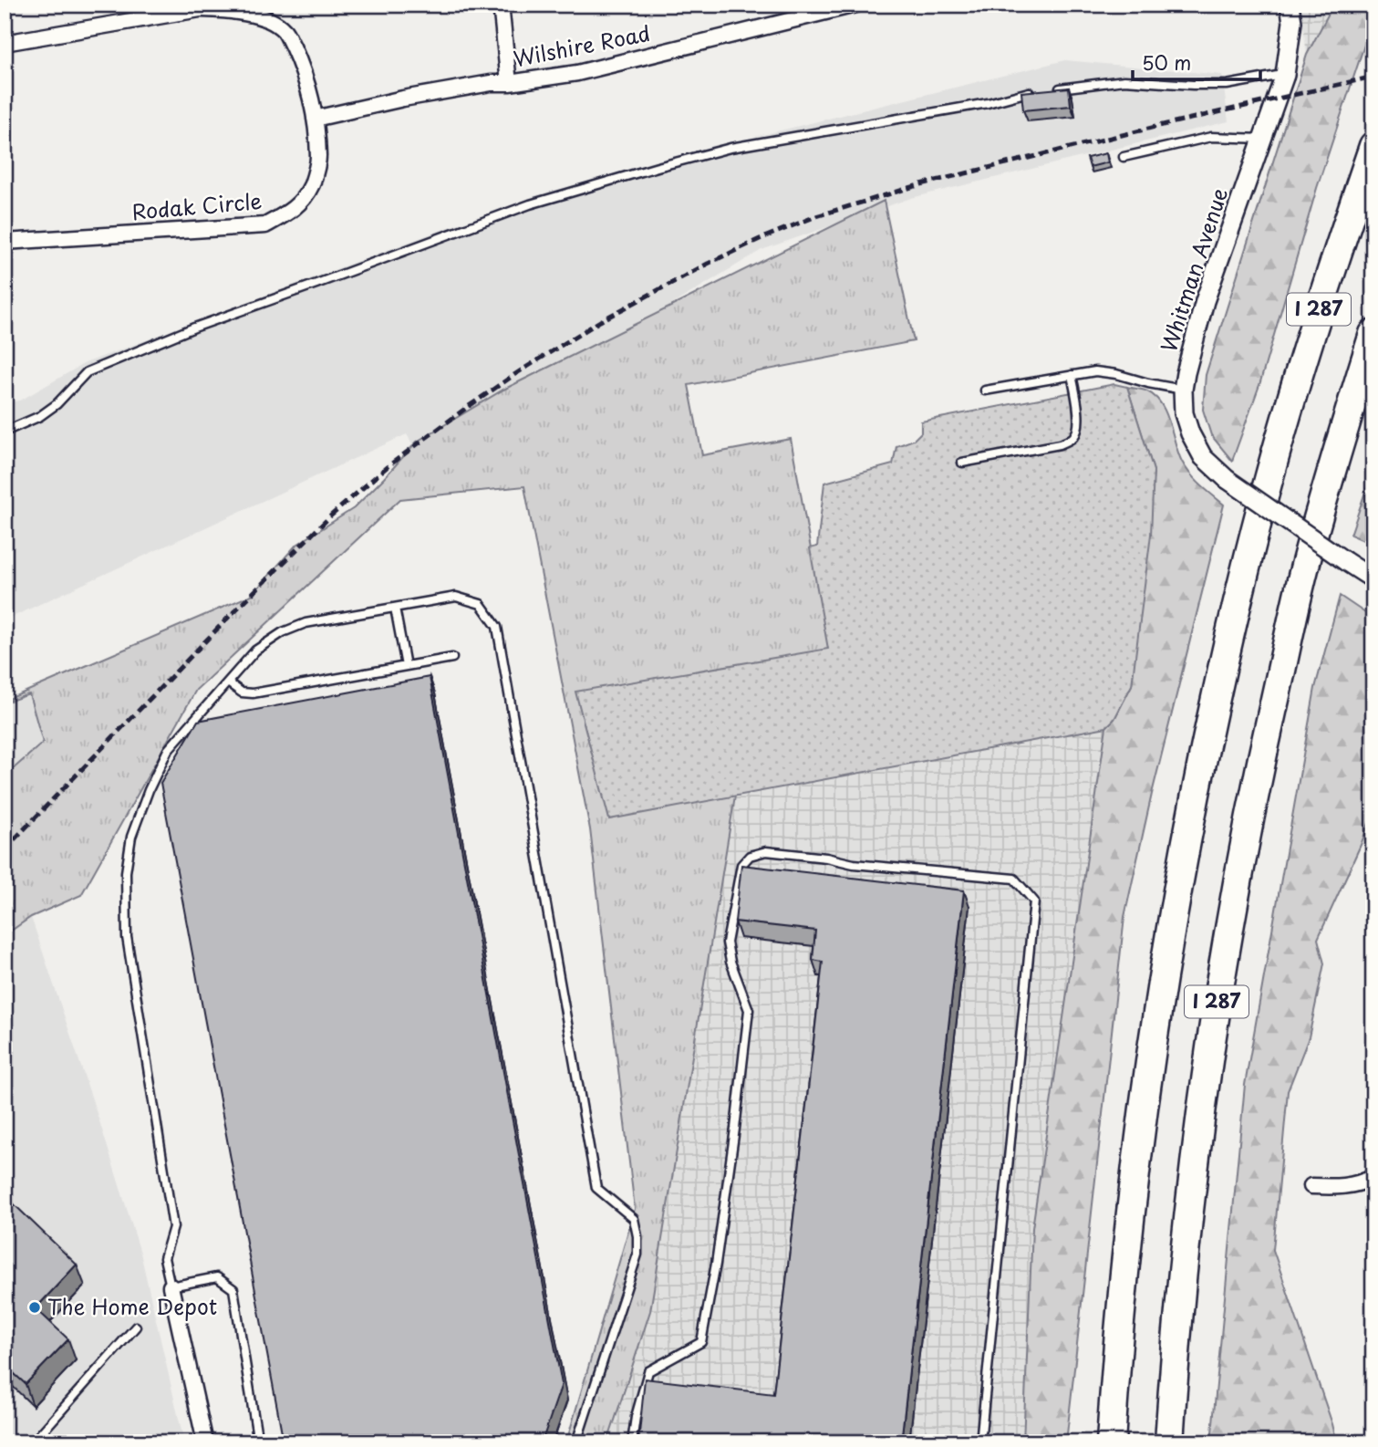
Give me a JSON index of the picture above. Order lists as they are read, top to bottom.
{
  "streets": {
    "highway": ["I 287"],
    "street": ["Wilshire Road", "Rodak Circle", "Whitman Avenue"]
  },
  "crossings": [
    ["Wilshire Road", "Rodak Circle"]
  ],
  "places": ["The Home Depot"],
  "scale_bar": "50 m"
}
